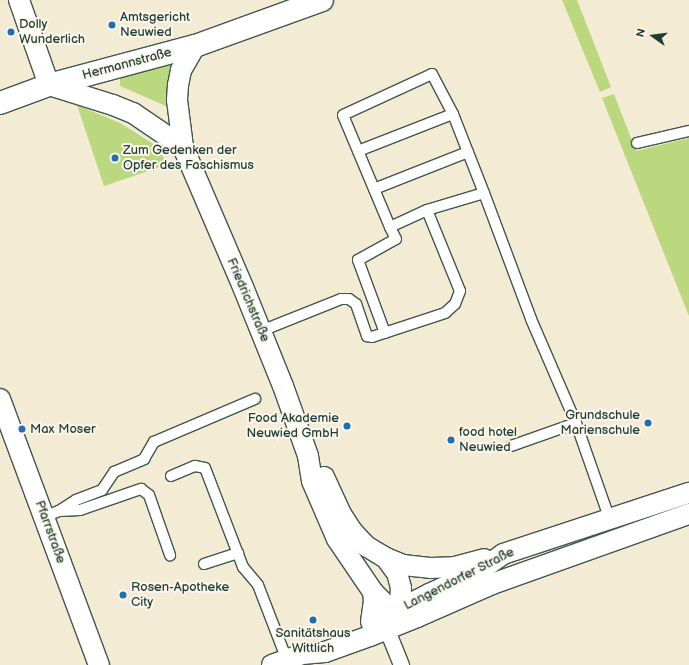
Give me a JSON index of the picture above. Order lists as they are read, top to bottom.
{
  "streets": {
    "street": [
      "Hermannstraße",
      "Friedrichstraße",
      "Pfarrstraße",
      "Langendorfer Straße"
    ]
  },
  "crossings": [
    ["Hermannstraße", "Friedrichstraße"],
    ["Friedrichstraße", "Langendorfer Straße"]
  ],
  "places": [
    "Amtsgericht Neuwied",
    "Dolly Wunderlich",
    "Zum Gedenken der Opfer des Faschismus",
    "Grundschule Marienschule",
    "Food Akademie Neuwied GmbH",
    "Max Moser",
    "food hotel Neuwied",
    "Rosen-Apotheke City",
    "Sanitätshaus Wittlich"
  ],
  "north": "left"
}
